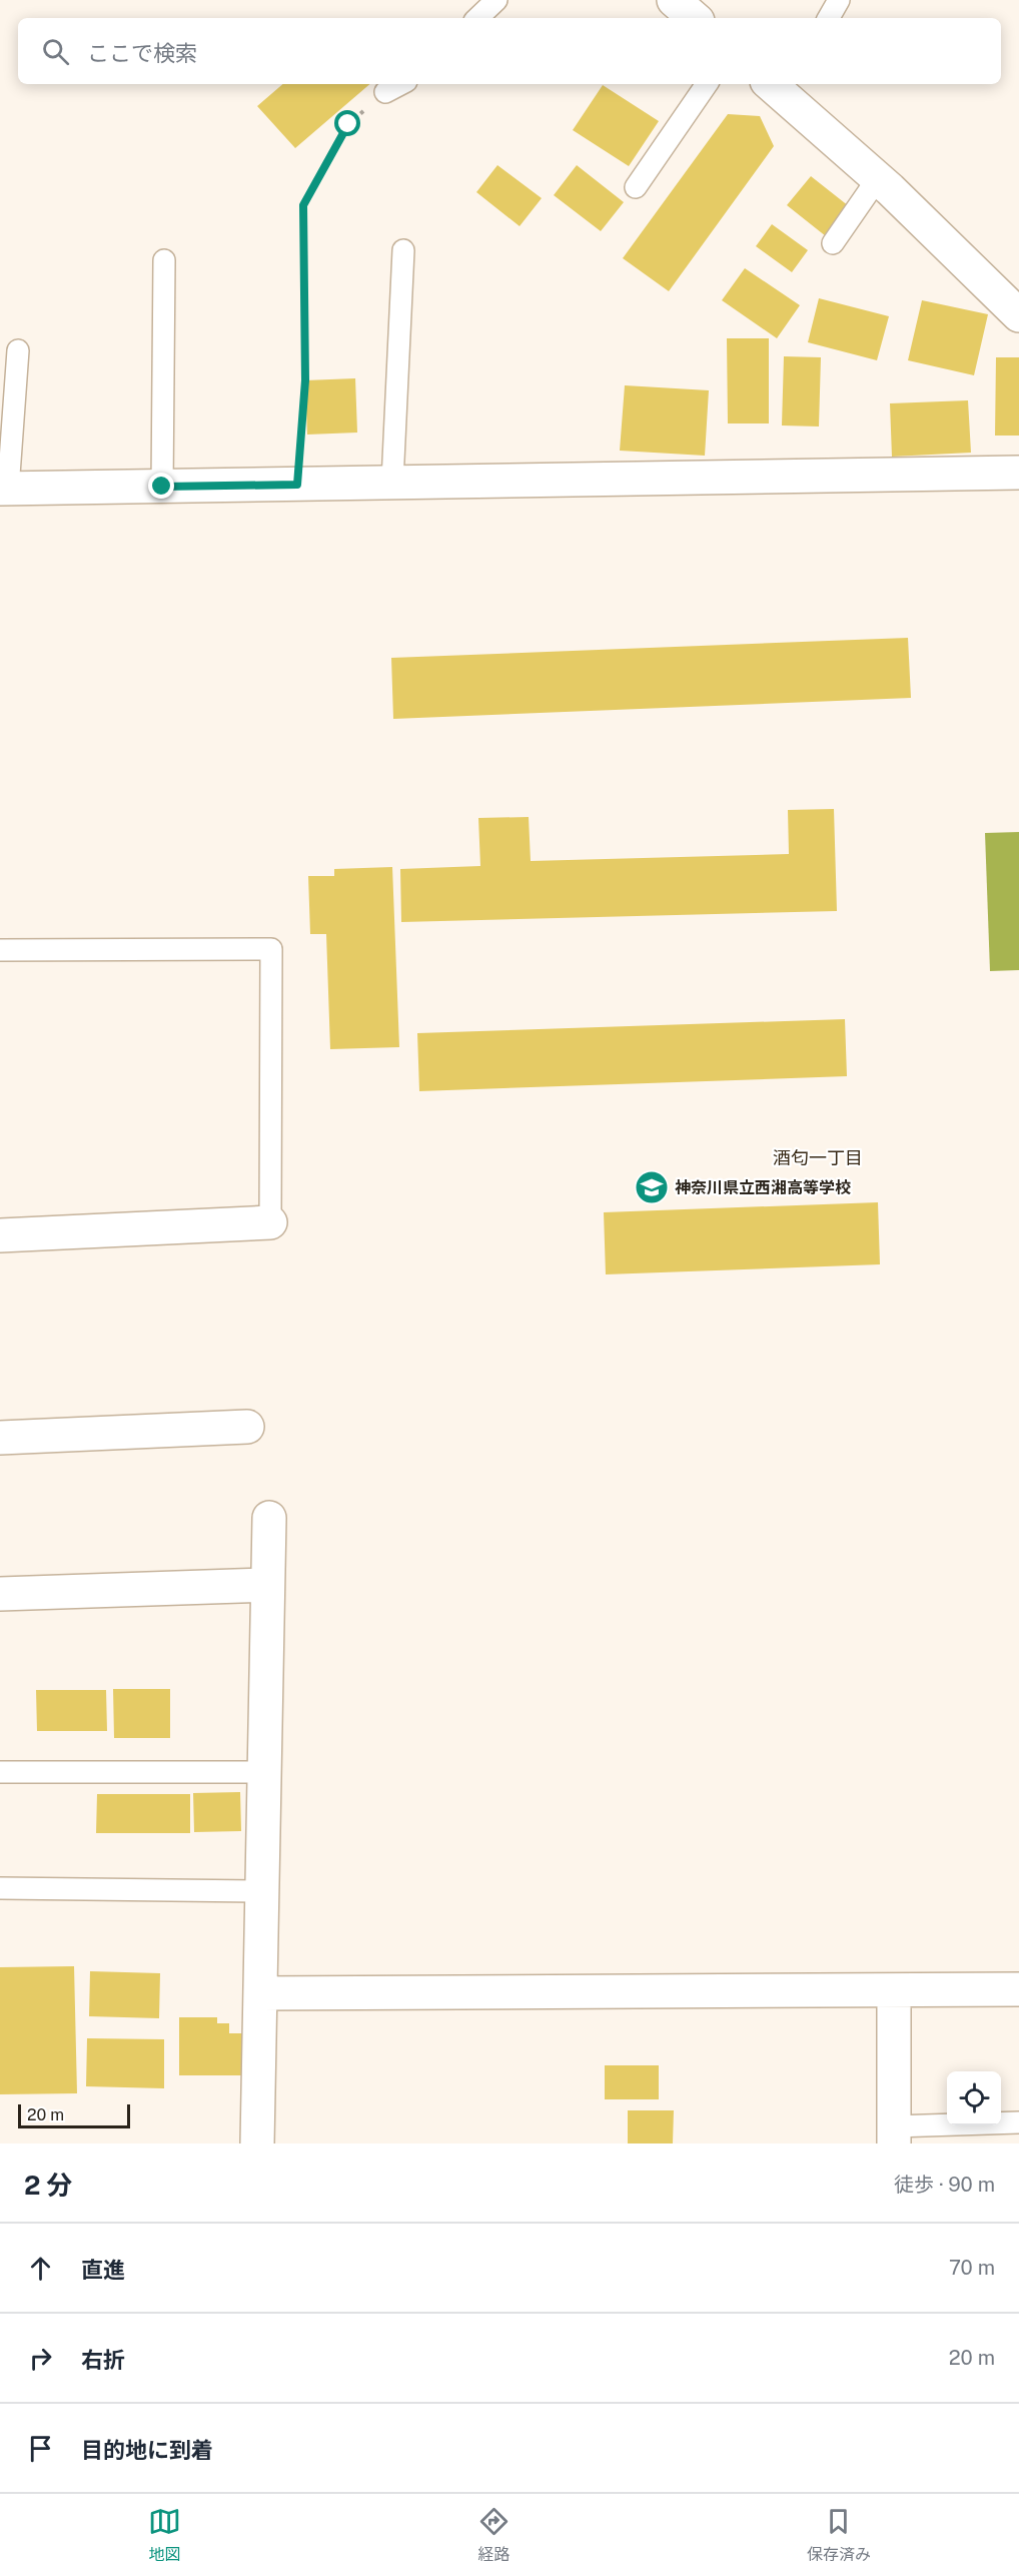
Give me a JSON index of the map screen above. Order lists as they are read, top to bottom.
{
  "districts": ["酒匂一丁目"],
  "places": {
    "school or university": ["神奈川県立西湘高等学校"]
  },
  "scale_bar": "20 m",
  "page": {
    "search": "ここで検索",
    "scale": "20 m",
    "heading": ["2 分", "徒歩 · 90 m"],
    "list": [
      ["直進", "70 m"],
      ["右折", "20 m"],
      "目的地に到着"
    ],
    "nav": ["地図", "経路", "保存済み"]
  }
}
